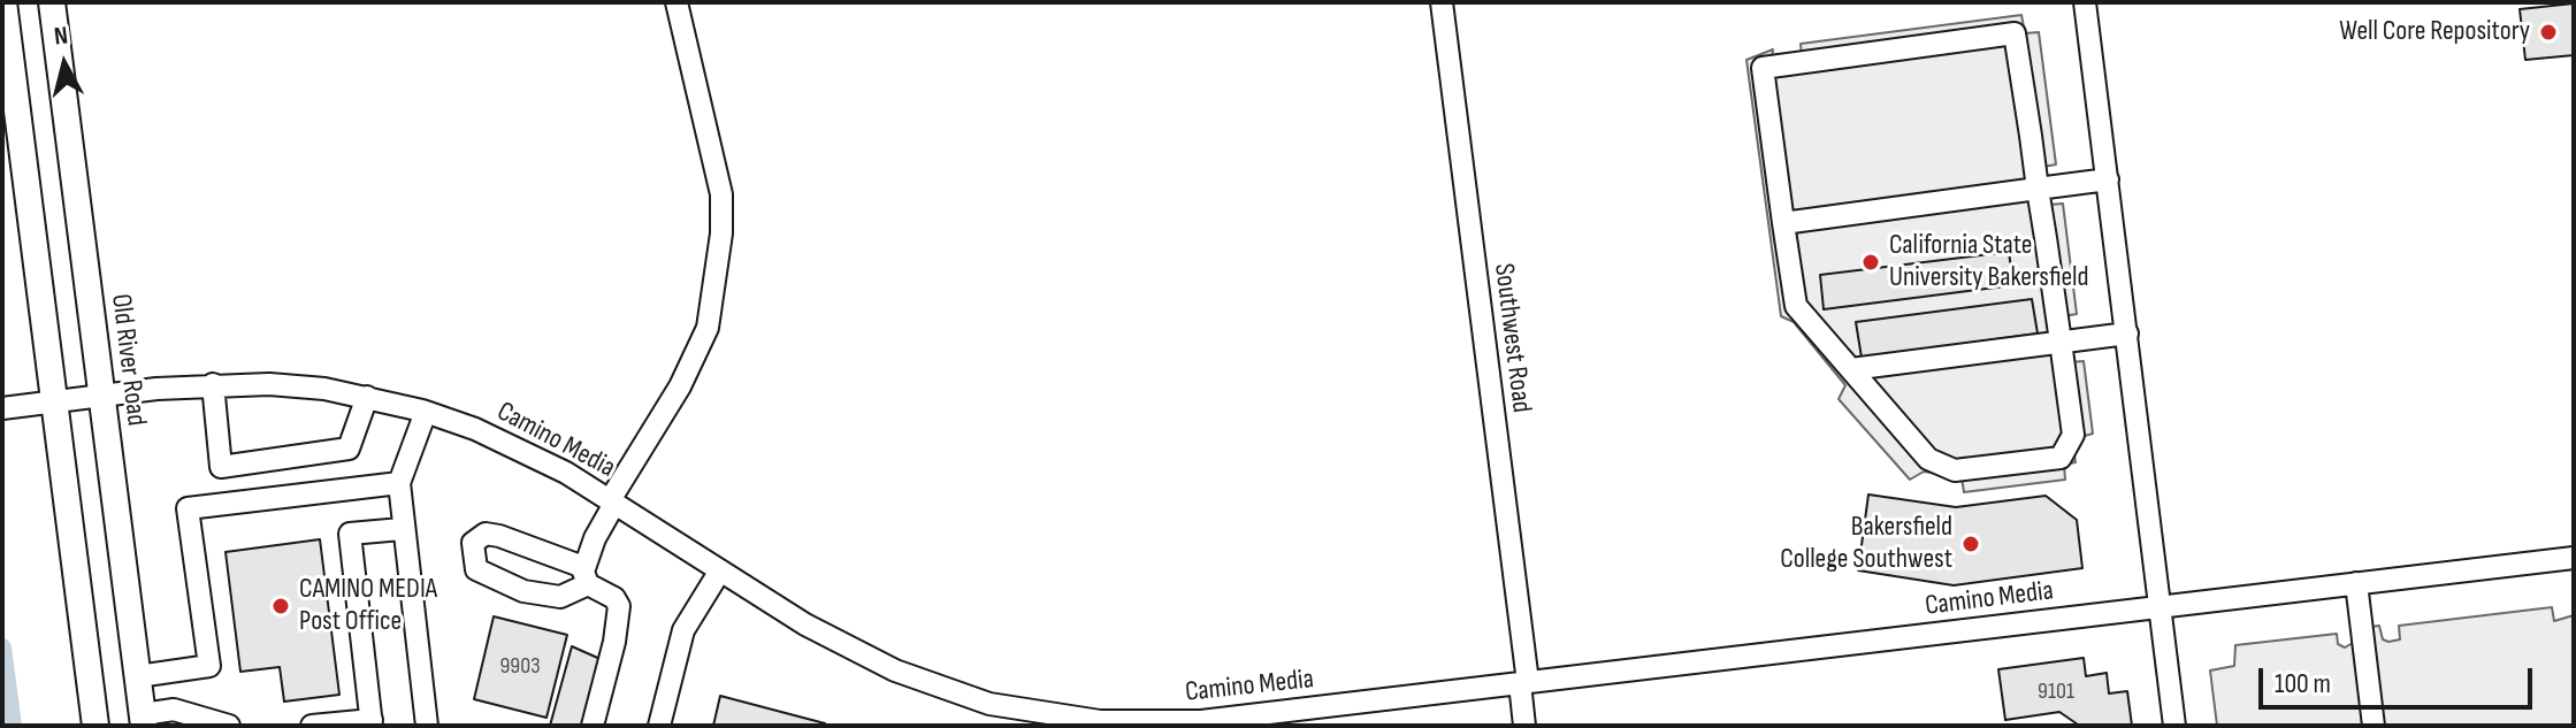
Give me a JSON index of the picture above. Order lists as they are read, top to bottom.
{
  "streets": {
    "main road": ["Old River Road"],
    "street": ["Southwest Road", "Camino Media"]
  },
  "crossings": [
    ["Southwest Road", "Camino Media"],
    ["Old River Road", "Camino Media"]
  ],
  "places": [
    "Well Core Repository",
    "California State University Bakersfield",
    "Bakersfield College Southwest",
    "CAMINO MEDIA Post Office"
  ],
  "house_numbers": ["9903", "9101"],
  "scale_bar": "100 m",
  "north": "top"
}
